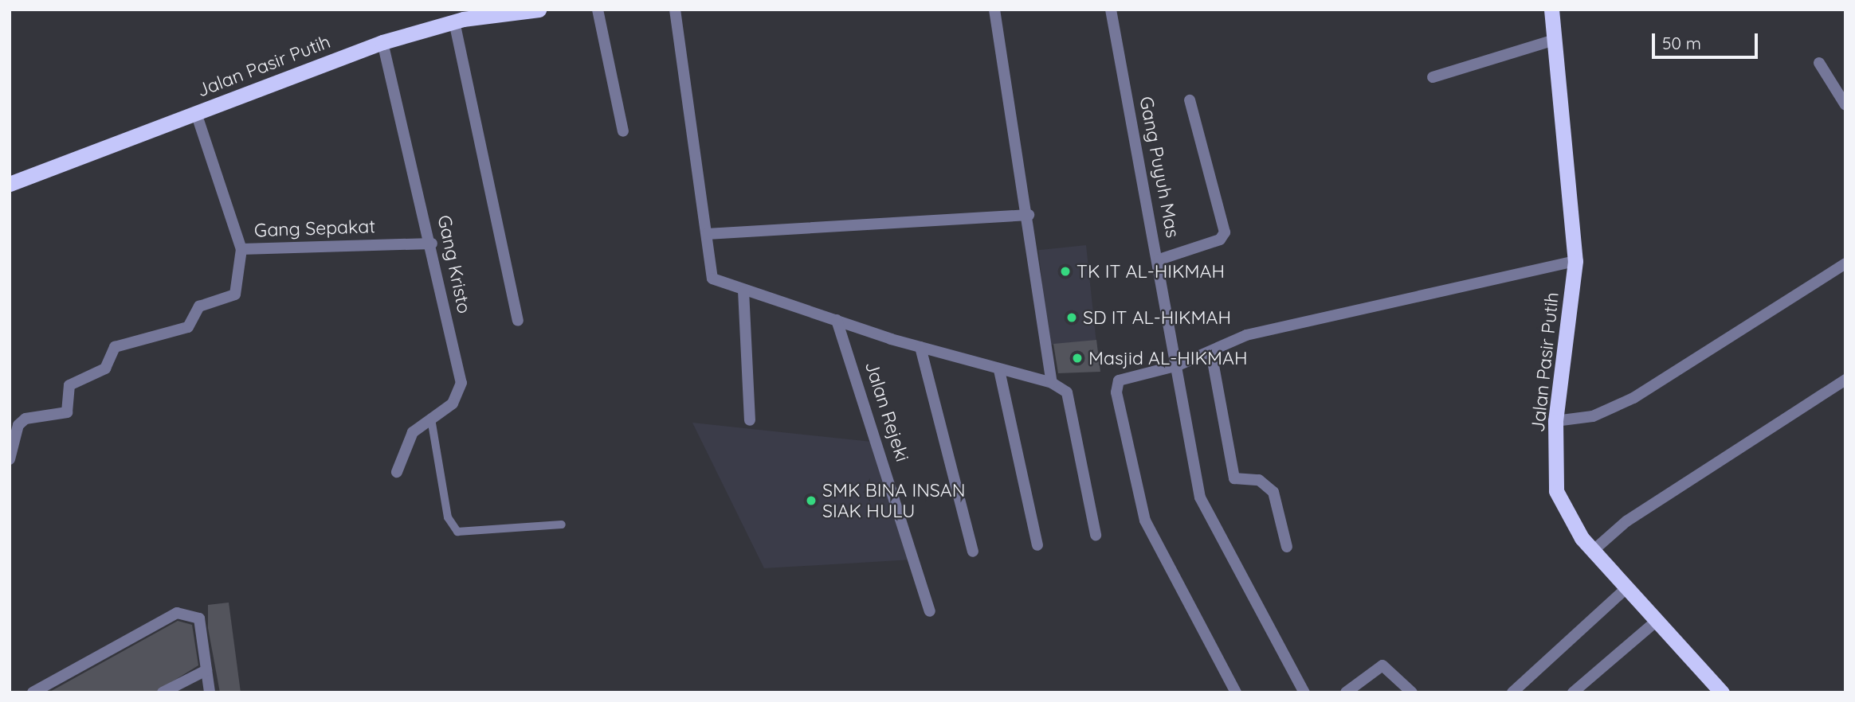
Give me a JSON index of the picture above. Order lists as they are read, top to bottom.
{
  "streets": {
    "highway": ["Jalan Pasir Putih"],
    "street": [
      "Gang Puyuh Mas",
      "Gang Sepakat",
      "Gang Kristo",
      "Jalan Rejeki"
    ]
  },
  "crossings": [
    ["Jalan Pasir Putih", "Gang Sepakat"],
    ["Jalan Pasir Putih", "Gang Kristo"],
    ["Gang Sepakat", "Gang Kristo"]
  ],
  "places": [
    "TK IT AL-HIKMAH",
    "SD IT AL-HIKMAH",
    "Masjid AL-HIKMAH",
    "SMK BINA INSAN SIAK HULU"
  ],
  "scale_bar": "50 m"
}
